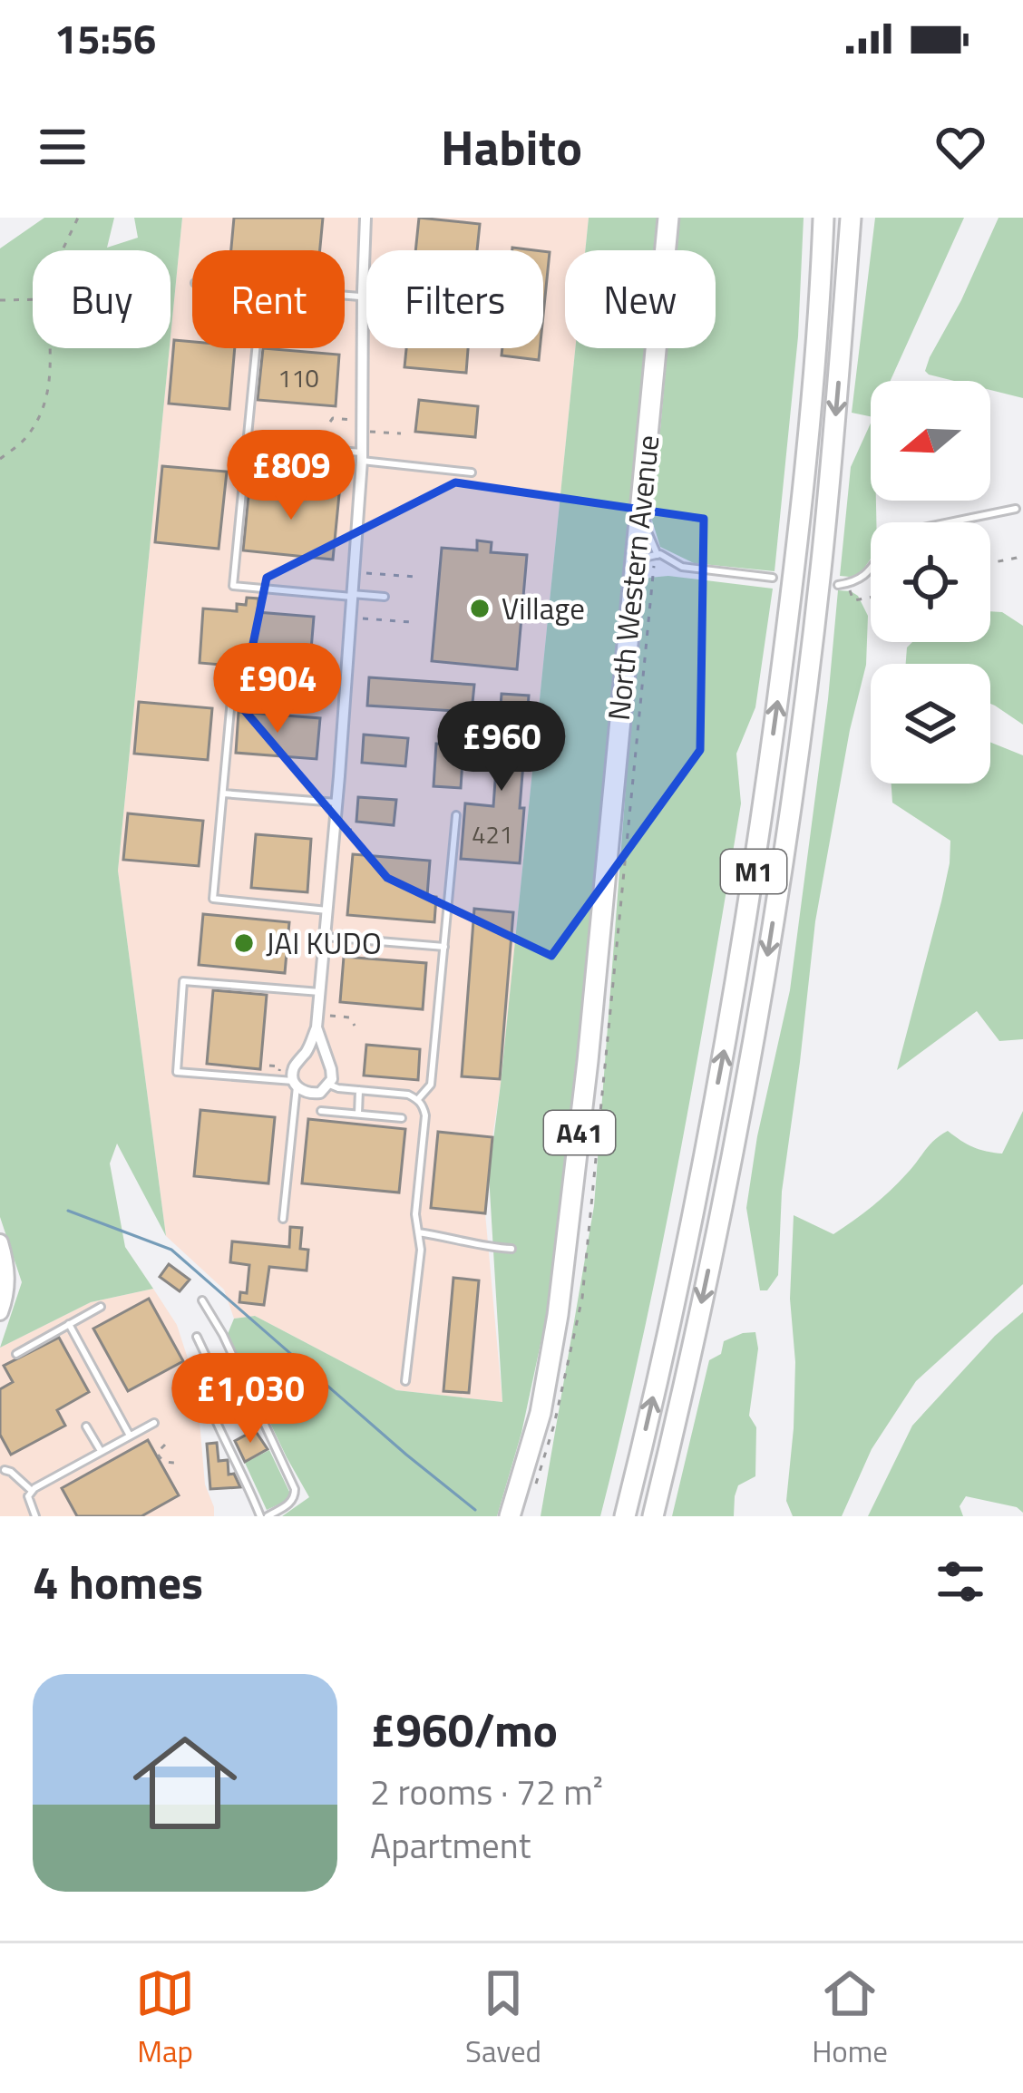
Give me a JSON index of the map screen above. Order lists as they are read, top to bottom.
{
  "streets": {
    "highway": ["North Western Avenue", "M1", "A41"]
  },
  "places": ["Village", "JAI KUDO"],
  "house_numbers": ["110", "421"],
  "north": "left",
  "page": {
    "status": "15:56",
    "header": "Habito",
    "chip": [
      "Buy",
      "Rent",
      "Filters",
      "New"
    ],
    "price": [
      "£809",
      "£904",
      "£960",
      "£1,030"
    ],
    "heading": "4 homes",
    "list": [
      {
        "name": "£960/mo",
        "note": "2 rooms · 72 m² · Apartment"
      }
    ],
    "tabs": ["Map", "Saved", "Home"]
  }
}
